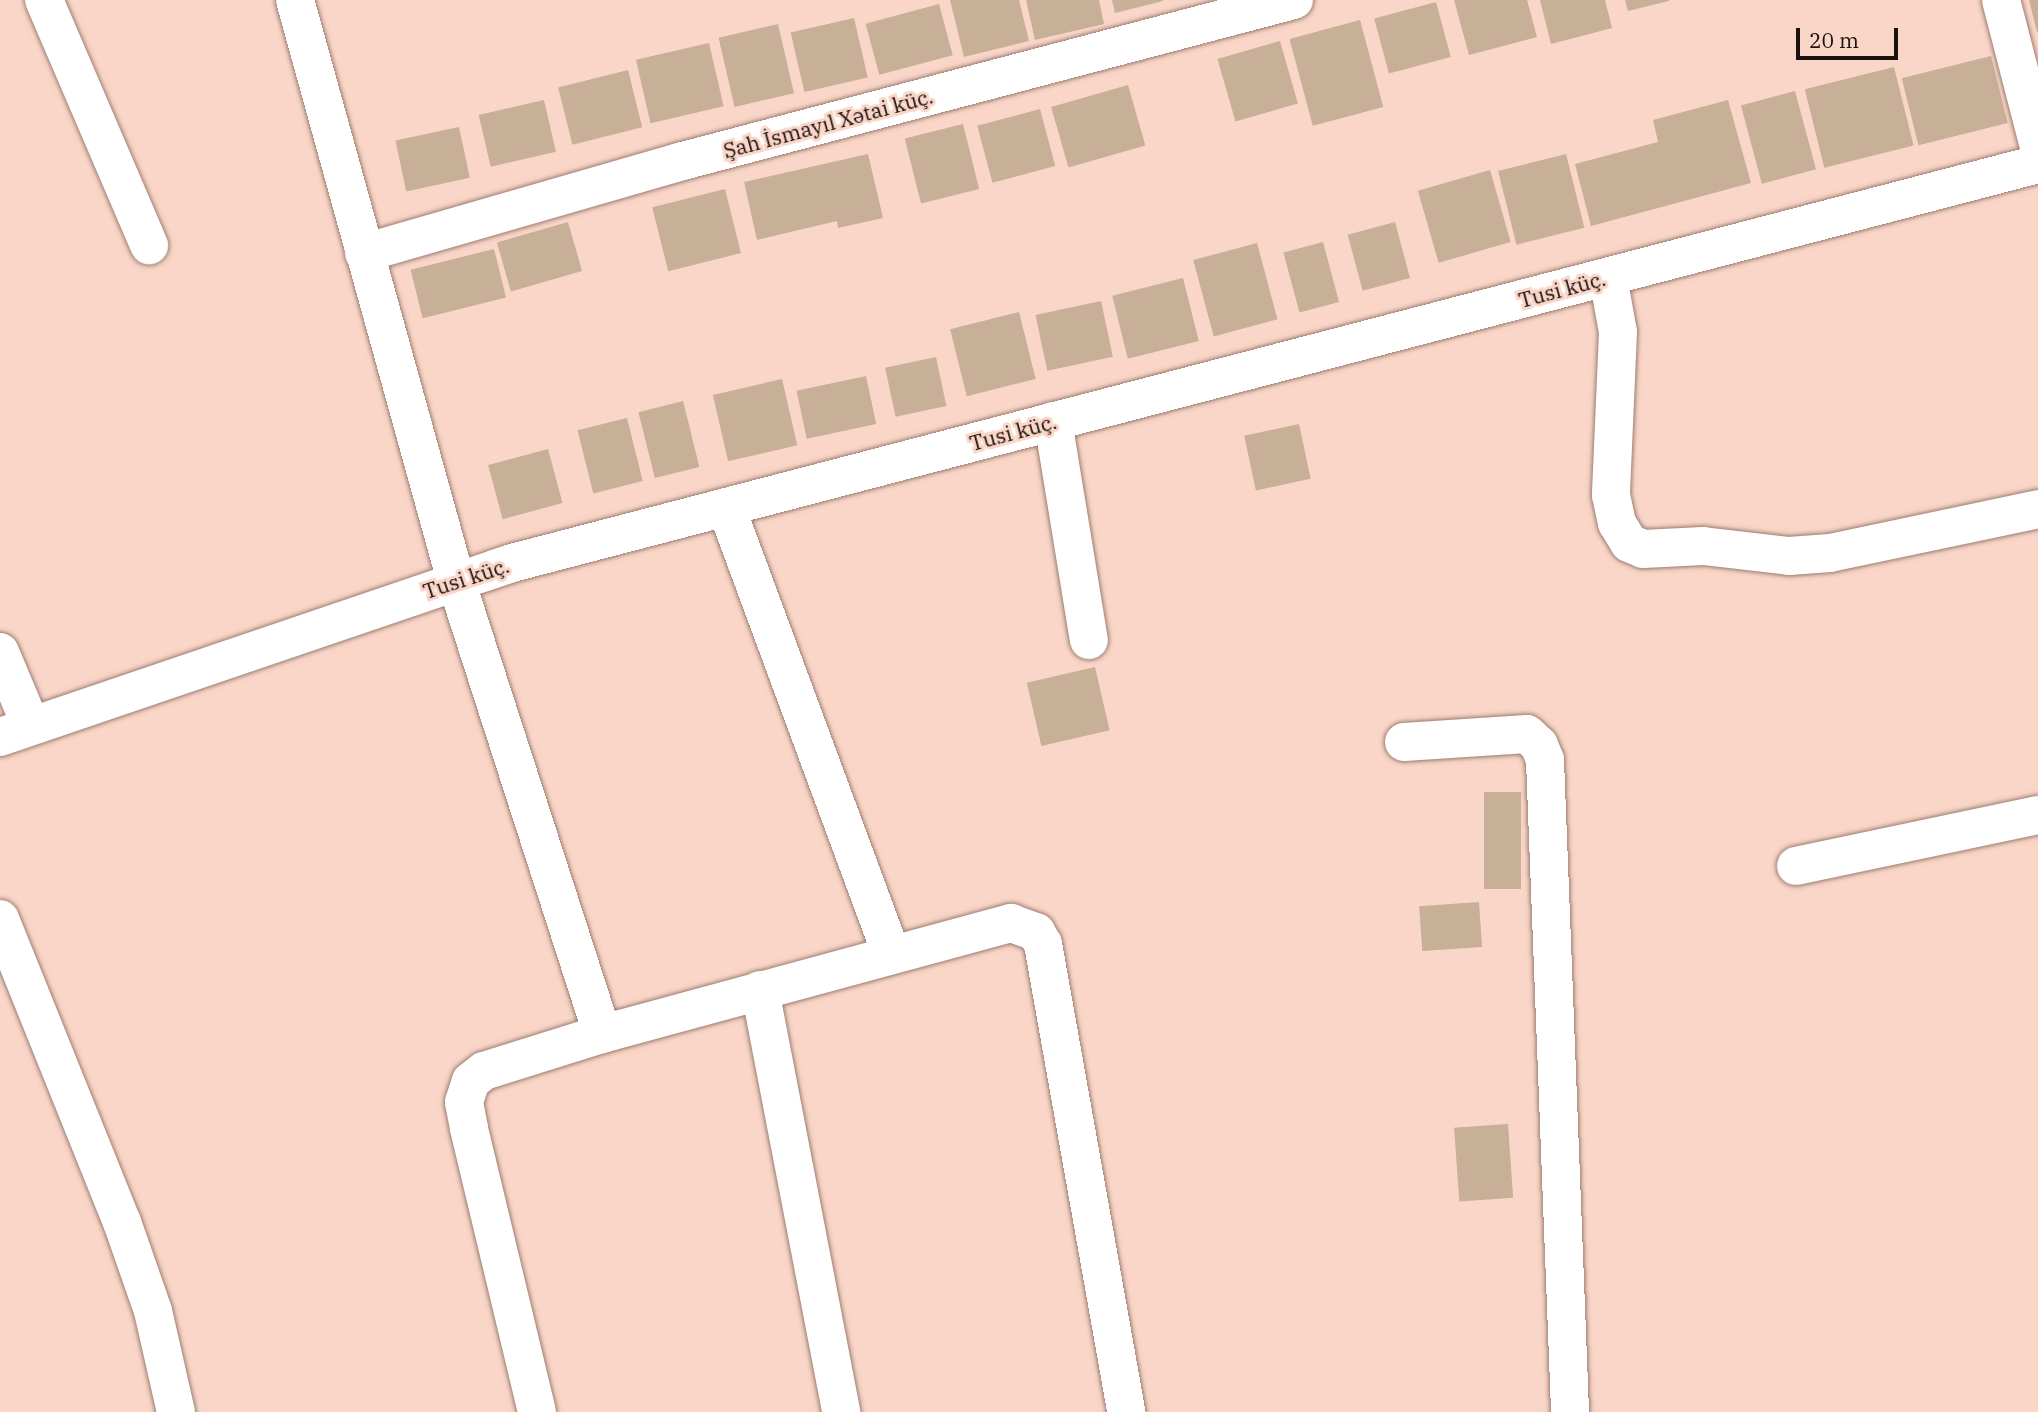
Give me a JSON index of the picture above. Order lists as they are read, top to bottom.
{
  "streets": {
    "street": ["Şah İsmayıl Xətai küç.", "Tusi küç."]
  },
  "scale_bar": "20 m"
}
